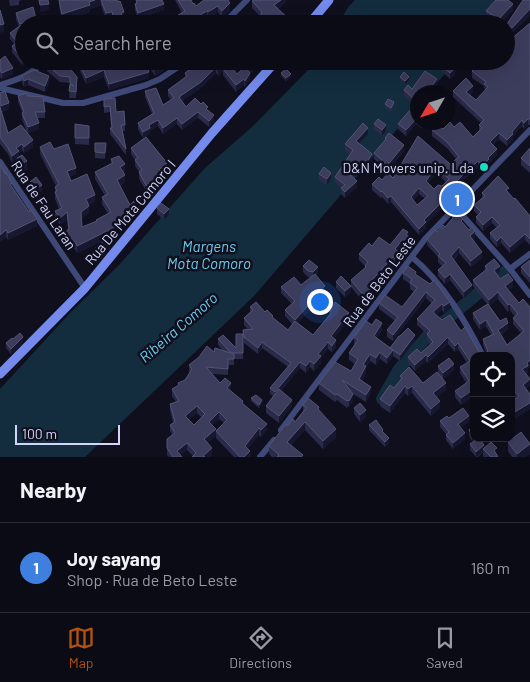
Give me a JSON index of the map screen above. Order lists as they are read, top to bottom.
{
  "streets": {
    "street": ["Rua de Fau Laran", "Rua De Mota Comoro I", "Rua de Beto Leste"]
  },
  "crossings": [
    ["Rua de Fau Laran", "Rua De Mota Comoro I"]
  ],
  "water": ["Margens Mota Comoro", "Ribeira Comoro"],
  "places": ["D&N Movers unip. Lda"],
  "scale_bar": "100 m",
  "north": "bottom left",
  "page": {
    "search": "Search here",
    "pins": "1",
    "scale": "100 m",
    "heading": "Nearby",
    "list": [
      {
        "mark": "1",
        "name": "Joy sayang",
        "note": "Shop · Rua de Beto Leste",
        "value": "160 m"
      }
    ],
    "nav": ["Map", "Directions", "Saved"]
  }
}
